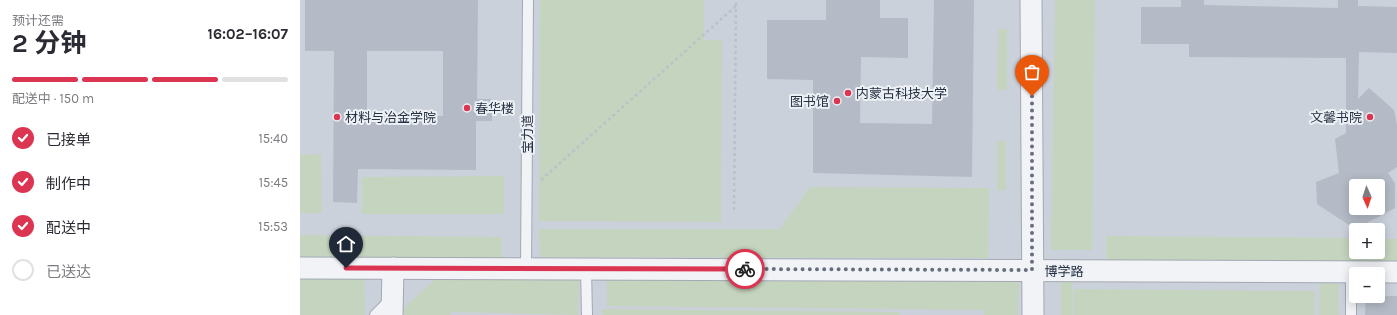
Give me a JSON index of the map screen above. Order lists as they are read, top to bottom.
{
  "streets": {
    "street": ["博学路"],
    "lane": ["宝力道"]
  },
  "crossings": [
    ["宝力道", "博学路"]
  ],
  "places": [
    "内蒙古科技大学",
    "图书馆",
    "春华楼",
    "材料与冶金学院",
    "文馨书院"
  ],
  "north": "bottom",
  "page": {
    "heading": ["2 分钟", "预计还需", "16:02–16:07"],
    "bar": "配送中 · 150 m",
    "list": [
      ["已接单", "15:40"],
      ["制作中", "15:45"],
      ["配送中", "15:53"],
      "已送达"
    ],
    "map_buttons": ["+", "−"]
  }
}
